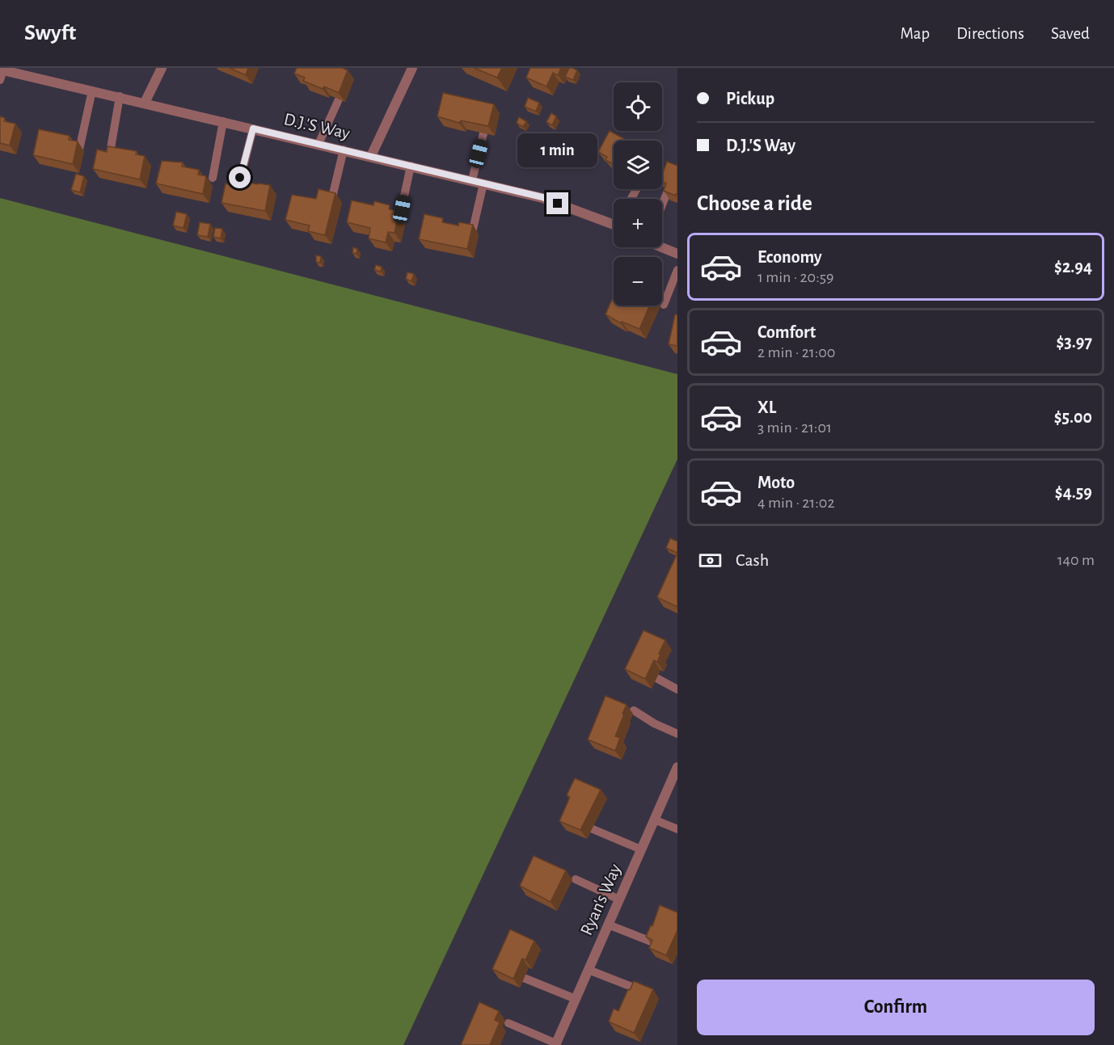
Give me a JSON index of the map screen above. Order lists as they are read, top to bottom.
{
  "streets": {
    "street": ["D.J.'S Way", "Ryan's Way"]
  },
  "page": {
    "header": "Swyft",
    "nav": ["Map", "Directions", "Saved"],
    "banner": ["Pickup", "D.J.'S Way"],
    "map_buttons": ["+", "−"],
    "bubble": "1 min",
    "heading": "Choose a ride",
    "list": [
      {
        "name": "Economy",
        "note": "1 min · 20:59",
        "value": "$2.94"
      },
      {
        "name": "Comfort",
        "note": "2 min · 21:00",
        "value": "$3.97"
      },
      {
        "name": "XL",
        "note": "3 min · 21:01",
        "value": "$5.00"
      },
      {
        "name": "Moto",
        "note": "4 min · 21:02",
        "value": "$4.59"
      }
    ],
    "pay": ["Cash", "140 m"],
    "buttons": "Confirm"
  }
}
